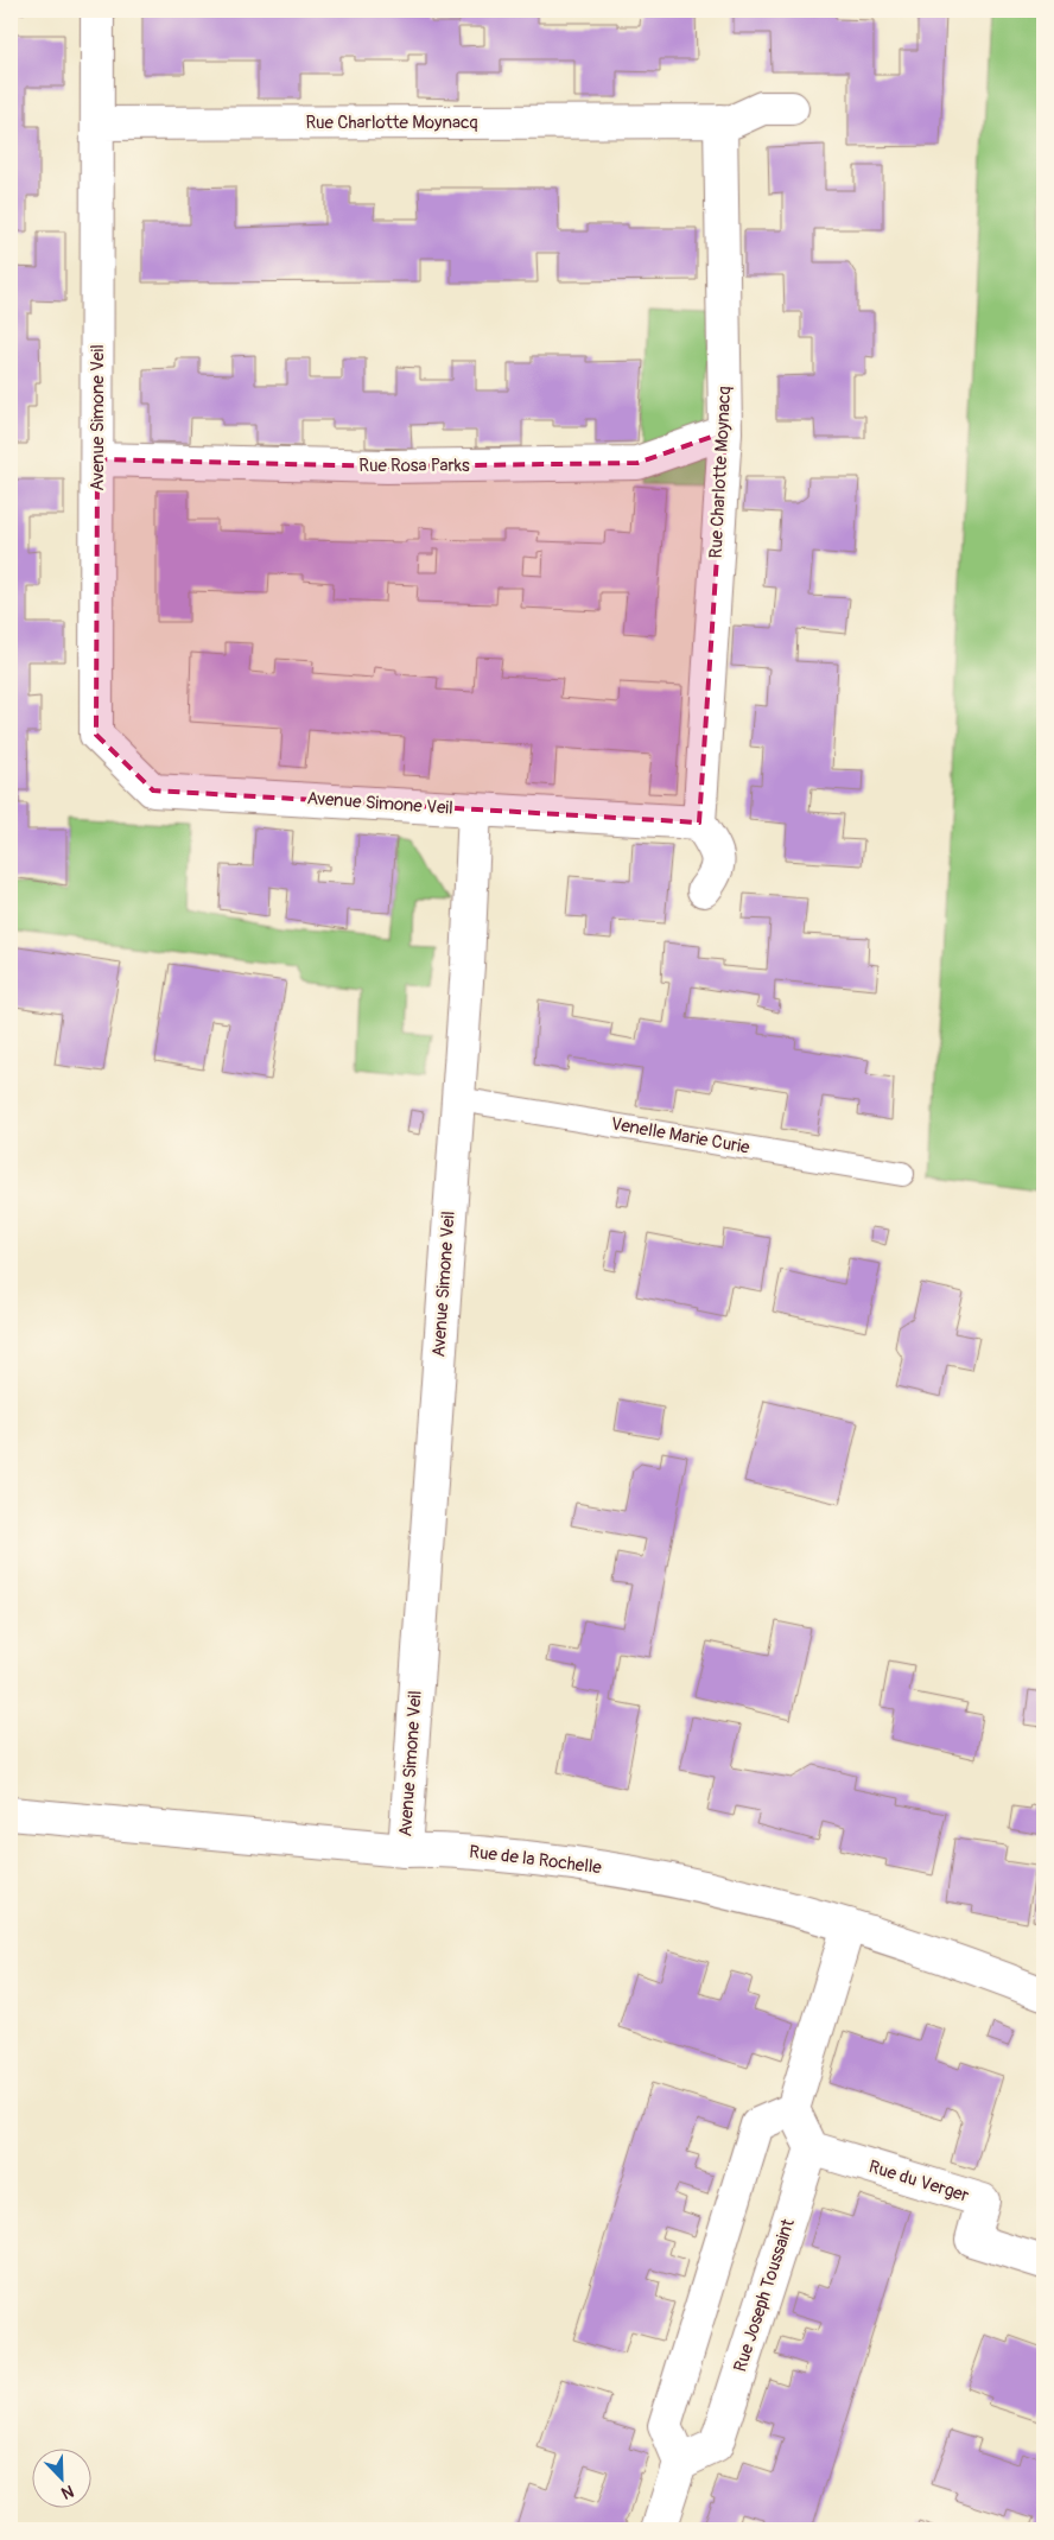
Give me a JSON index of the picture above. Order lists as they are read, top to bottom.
{
  "streets": {
    "street": [
      "Rue Charlotte Moynacq",
      "Avenue Simone Veil",
      "Rue Rosa Parks",
      "Rue de la Rochelle",
      "Rue du Verger",
      "Rue Joseph Toussaint"
    ],
    "lane": ["Venelle Marie Curie"]
  },
  "crossings": [
    ["Rue Charlotte Moynacq", "Avenue Simone Veil"],
    ["Rue Charlotte Moynacq", "Rue Rosa Parks"],
    ["Avenue Simone Veil", "Rue Rosa Parks"],
    ["Avenue Simone Veil", "Venelle Marie Curie"],
    ["Avenue Simone Veil", "Rue de la Rochelle"],
    ["Rue du Verger", "Rue Joseph Toussaint"]
  ],
  "north": "bottom right"
}
